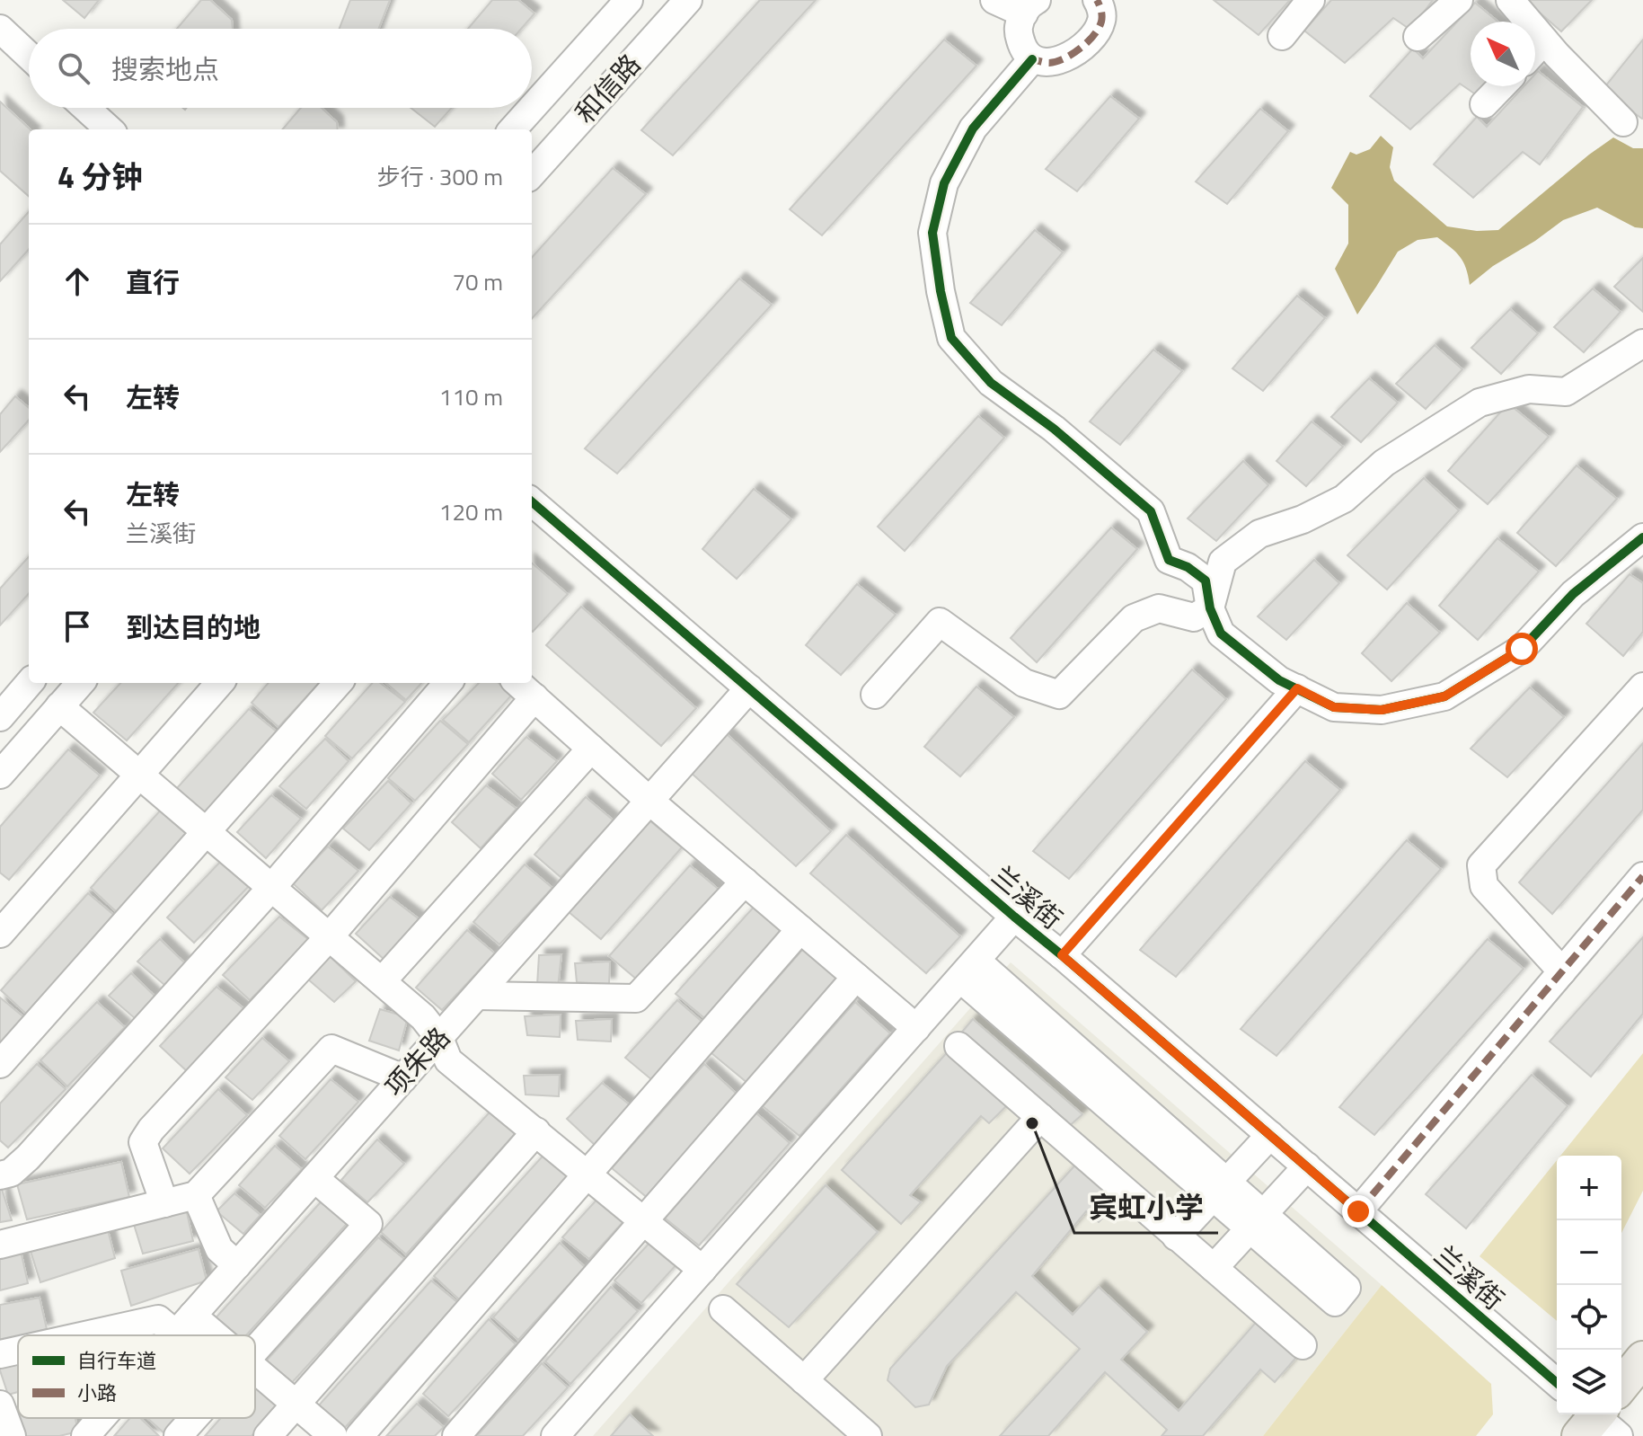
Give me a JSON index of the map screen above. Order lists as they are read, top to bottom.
{
  "streets": {
    "street": ["和信路", "兰溪街", "项朱路"]
  },
  "crossings": [
    ["兰溪街", "项朱路"]
  ],
  "places": ["宾虹小学"],
  "legend": ["自行车道", "小路"],
  "north": "top left",
  "page": {
    "search": "搜索地点",
    "heading": ["4 分钟", "步行 · 300 m"],
    "list": [
      ["直行", "70 m"],
      ["左转", "110 m"],
      ["左转", "兰溪街", "120 m"],
      "到达目的地"
    ],
    "map_buttons": ["+", "−"]
  }
}
